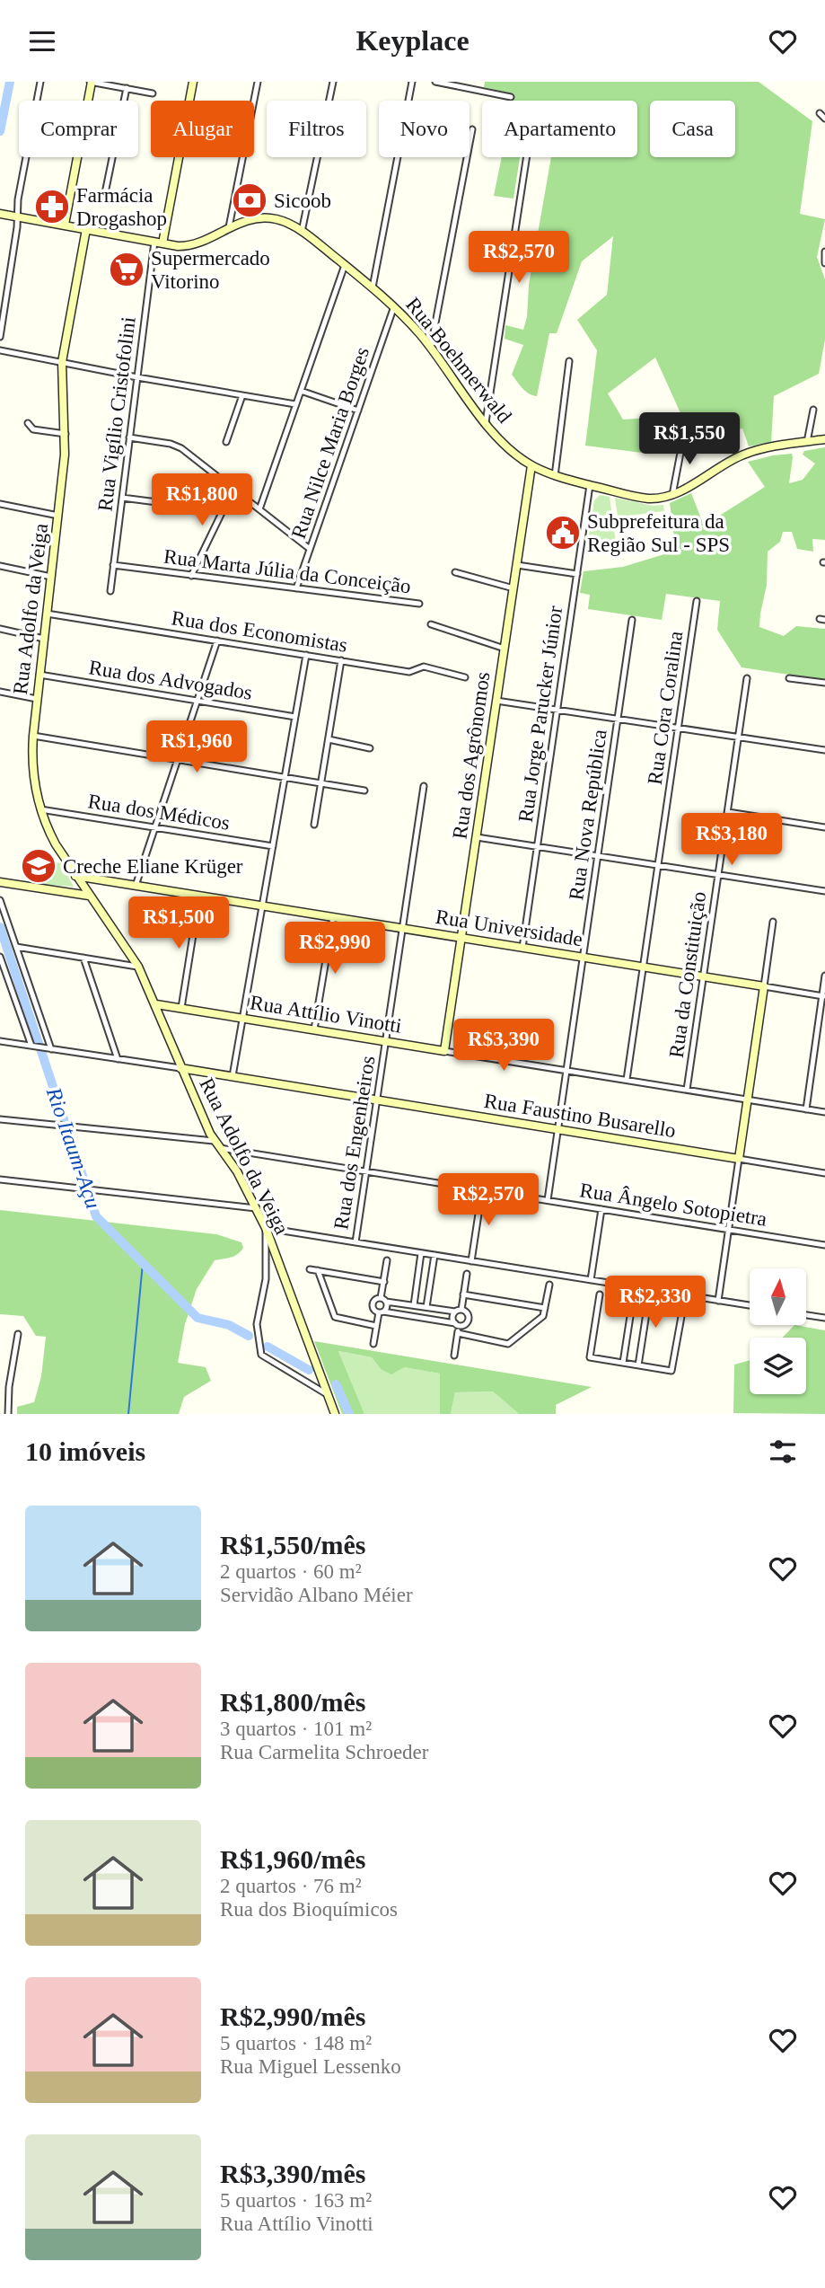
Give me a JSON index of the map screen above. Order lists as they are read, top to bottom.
{
  "streets": {
    "street": [
      "Rua Boehmerwald",
      "Rua Vigílio Cristofolini",
      "Rua Nilce Maria Borges",
      "Rua Marta Júlia da Conceição",
      "Rua Adolfo da Veiga",
      "Rua dos Economistas",
      "Rua dos Advogados",
      "Rua Cora Coralina",
      "Rua Jorge Parucker Júnior",
      "Rua dos Agrônomos",
      "Rua dos Médicos",
      "Rua Nova República",
      "Rua Universidade",
      "Rua da Constituição",
      "Rua Attílio Vinotti",
      "Rua Faustino Busarello",
      "Rua dos Engenheiros",
      "Rua Ângelo Sotopietra"
    ]
  },
  "crossings": [
    ["Rua Boehmerwald", "Rua Vigílio Cristofolini"],
    ["Rua Boehmerwald", "Rua Nilce Maria Borges"],
    ["Rua Boehmerwald", "Rua Adolfo da Veiga"],
    ["Rua Boehmerwald", "Rua Jorge Parucker Júnior"],
    ["Rua Boehmerwald", "Rua dos Agrônomos"],
    ["Rua Vigílio Cristofolini", "Rua Marta Júlia da Conceição"],
    ["Rua Nilce Maria Borges", "Rua Marta Júlia da Conceição"],
    ["Rua Adolfo da Veiga", "Rua dos Economistas"],
    ["Rua Adolfo da Veiga", "Rua dos Advogados"],
    ["Rua Adolfo da Veiga", "Rua dos Médicos"],
    ["Rua Adolfo da Veiga", "Rua Universidade"],
    ["Rua Adolfo da Veiga", "Rua Attílio Vinotti"],
    ["Rua Adolfo da Veiga", "Rua Faustino Busarello"],
    ["Rua Adolfo da Veiga", "Rua Ângelo Sotopietra"],
    ["Rua Cora Coralina", "Rua Universidade"],
    ["Rua Cora Coralina", "Rua Attílio Vinotti"],
    ["Rua Jorge Parucker Júnior", "Rua Universidade"],
    ["Rua dos Agrônomos", "Rua Universidade"],
    ["Rua dos Agrônomos", "Rua Attílio Vinotti"],
    ["Rua Nova República", "Rua Universidade"],
    ["Rua Nova República", "Rua Attílio Vinotti"],
    ["Rua Nova República", "Rua Faustino Busarello"],
    ["Rua Nova República", "Rua Ângelo Sotopietra"],
    ["Rua Universidade", "Rua da Constituição"],
    ["Rua Universidade", "Rua dos Engenheiros"],
    ["Rua da Constituição", "Rua Attílio Vinotti"],
    ["Rua Attílio Vinotti", "Rua dos Engenheiros"],
    ["Rua Faustino Busarello", "Rua dos Engenheiros"],
    ["Rua dos Engenheiros", "Rua Ângelo Sotopietra"]
  ],
  "water": ["Rio Itaum-Açu"],
  "places": {
    "bank": ["Sicoob"],
    "pharmacy": ["Farmácia Drogashop"],
    "supermarket": ["Supermercado Vitorino"],
    "public building": ["Subprefeitura da Região Sul - SPS"],
    "school or university": ["Creche Eliane Krüger"]
  },
  "north": "top",
  "page": {
    "header": "Keyplace",
    "chip": [
      "Comprar",
      "Alugar",
      "Filtros",
      "Novo",
      "Apartamento",
      "Casa"
    ],
    "price": [
      "R$2,570",
      "R$1,550",
      "R$1,800",
      "R$1,960",
      "R$3,180",
      "R$1,500",
      "R$2,990",
      "R$3,390",
      "R$2,570",
      "R$2,330"
    ],
    "heading": "10 imóveis",
    "list": [
      {
        "name": "R$1,550/mês",
        "note": "2 quartos · 60 m² · Servidão Albano Méier"
      },
      {
        "name": "R$1,800/mês",
        "note": "3 quartos · 101 m² · Rua Carmelita Schroeder"
      },
      {
        "name": "R$1,960/mês",
        "note": "2 quartos · 76 m² · Rua dos Bioquímicos"
      },
      {
        "name": "R$2,990/mês",
        "note": "5 quartos · 148 m² · Rua Miguel Lessenko"
      },
      {
        "name": "R$3,390/mês",
        "note": "5 quartos · 163 m² · Rua Attílio Vinotti"
      }
    ]
  }
}
